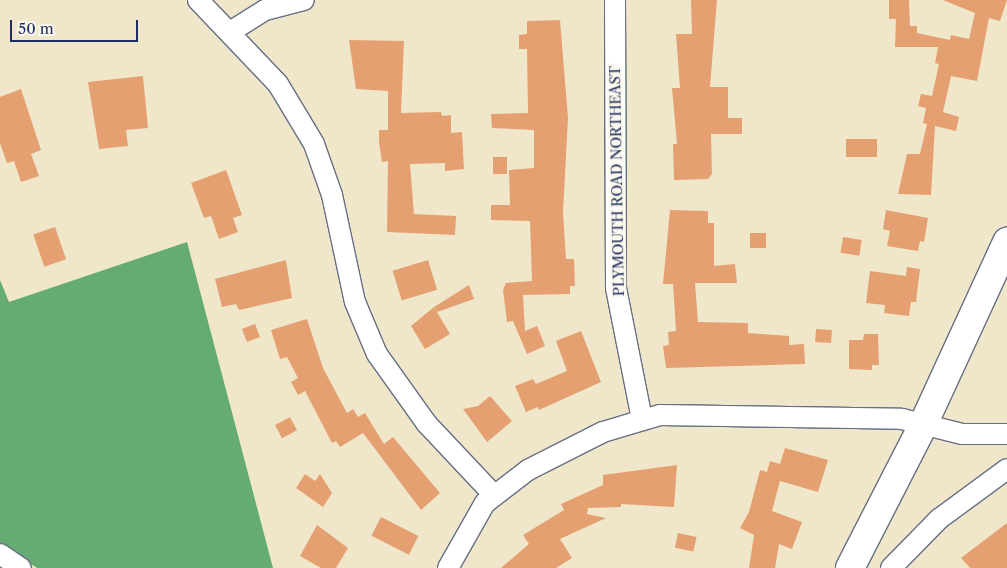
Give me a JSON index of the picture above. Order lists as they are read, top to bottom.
{
  "streets": {
    "street": ["PLYMOUTH ROAD NORTHEAST"]
  },
  "scale_bar": "50 m"
}
